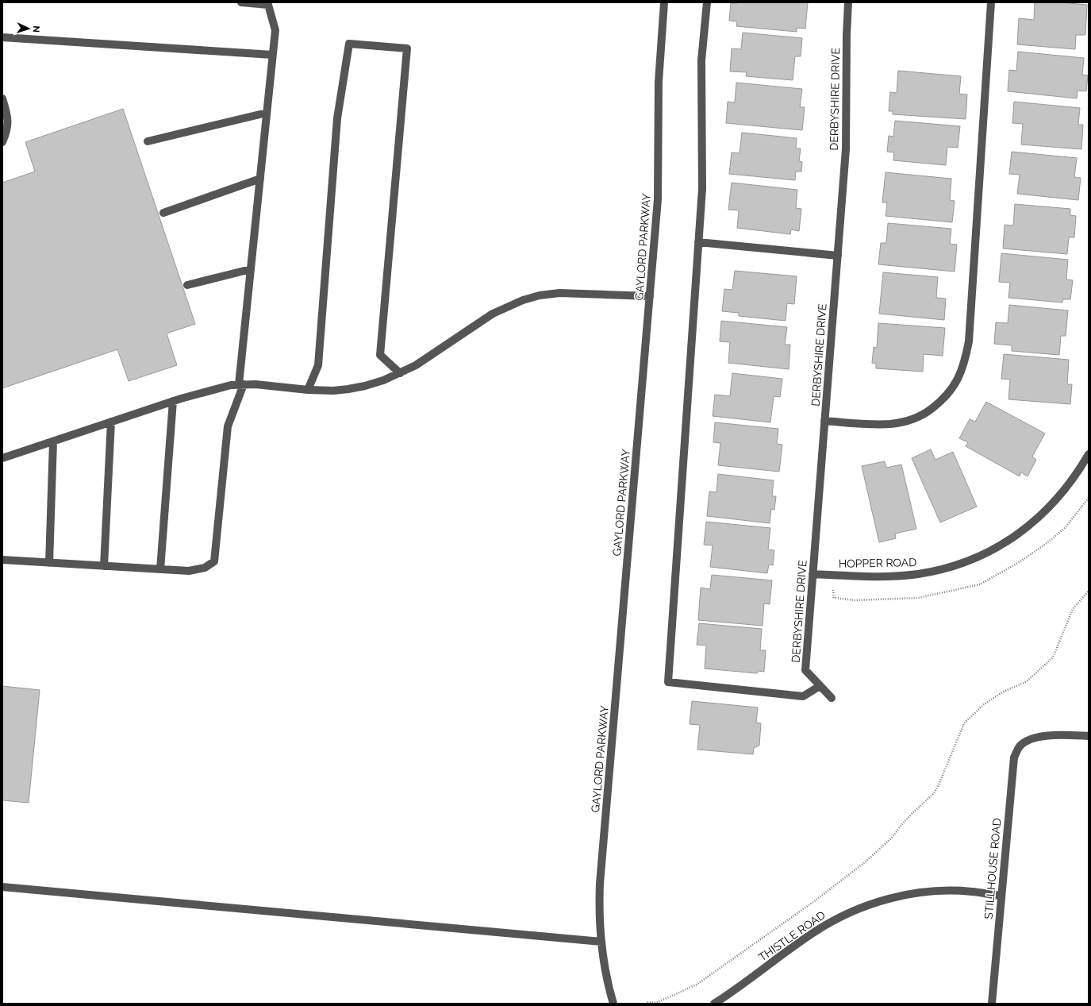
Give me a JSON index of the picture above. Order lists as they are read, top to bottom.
{
  "streets": {
    "street": [
      "DERBYSHIRE DRIVE",
      "GAYLORD PARKWAY",
      "HOPPER ROAD",
      "STILLHOUSE ROAD",
      "THISTLE ROAD"
    ]
  },
  "crossings": [
    ["DERBYSHIRE DRIVE", "HOPPER ROAD"],
    ["STILLHOUSE ROAD", "THISTLE ROAD"]
  ],
  "north": "right"
}
